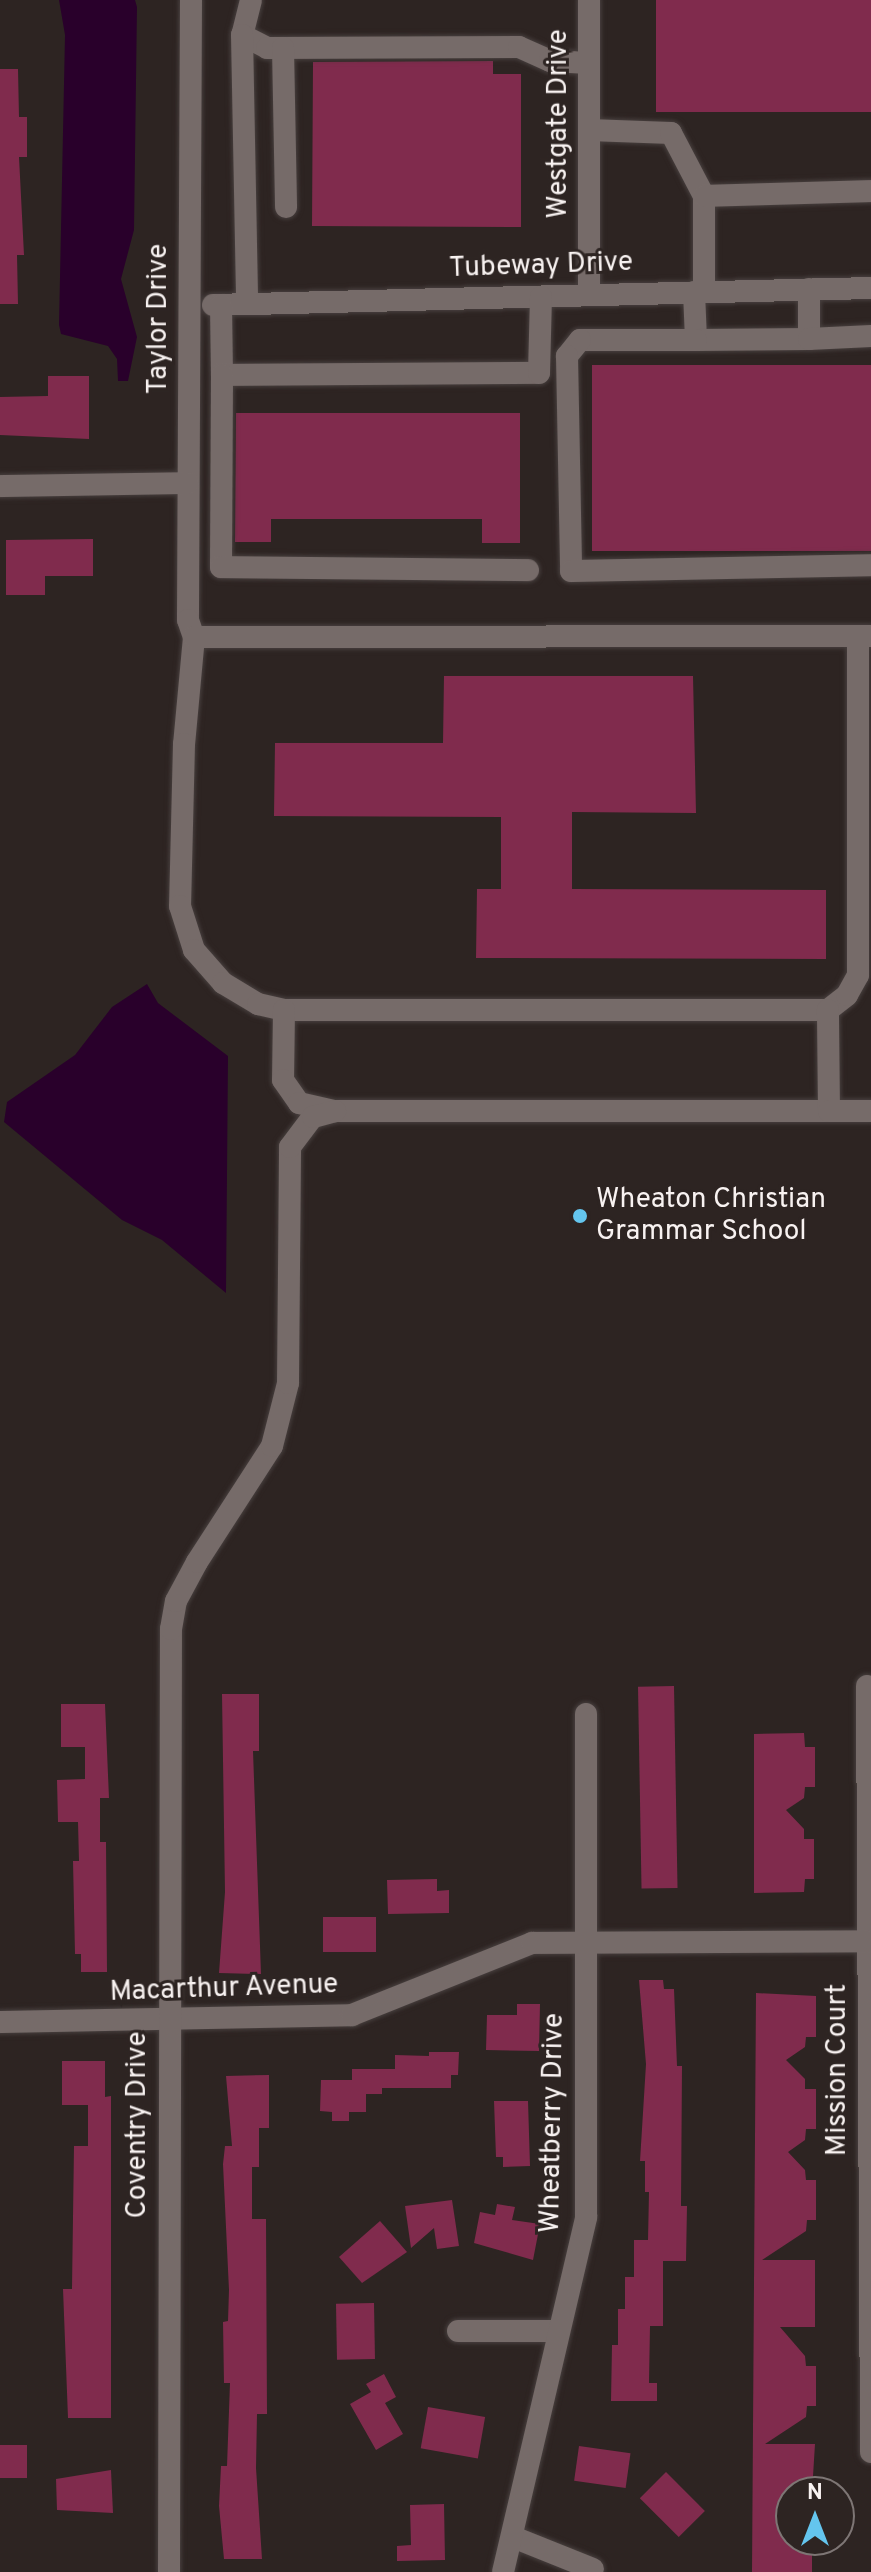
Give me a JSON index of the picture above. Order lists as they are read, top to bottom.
{
  "streets": {
    "street": [
      "Westgate Drive",
      "Tubeway Drive",
      "Taylor Drive",
      "Macarthur Avenue",
      "Mission Court",
      "Wheatberry Drive",
      "Coventry Drive"
    ]
  },
  "crossings": [
    ["Westgate Drive", "Tubeway Drive"],
    ["Macarthur Avenue", "Mission Court"],
    ["Macarthur Avenue", "Wheatberry Drive"],
    ["Macarthur Avenue", "Coventry Drive"]
  ],
  "places": ["Wheaton Christian Grammar School"],
  "north": "top"
}
